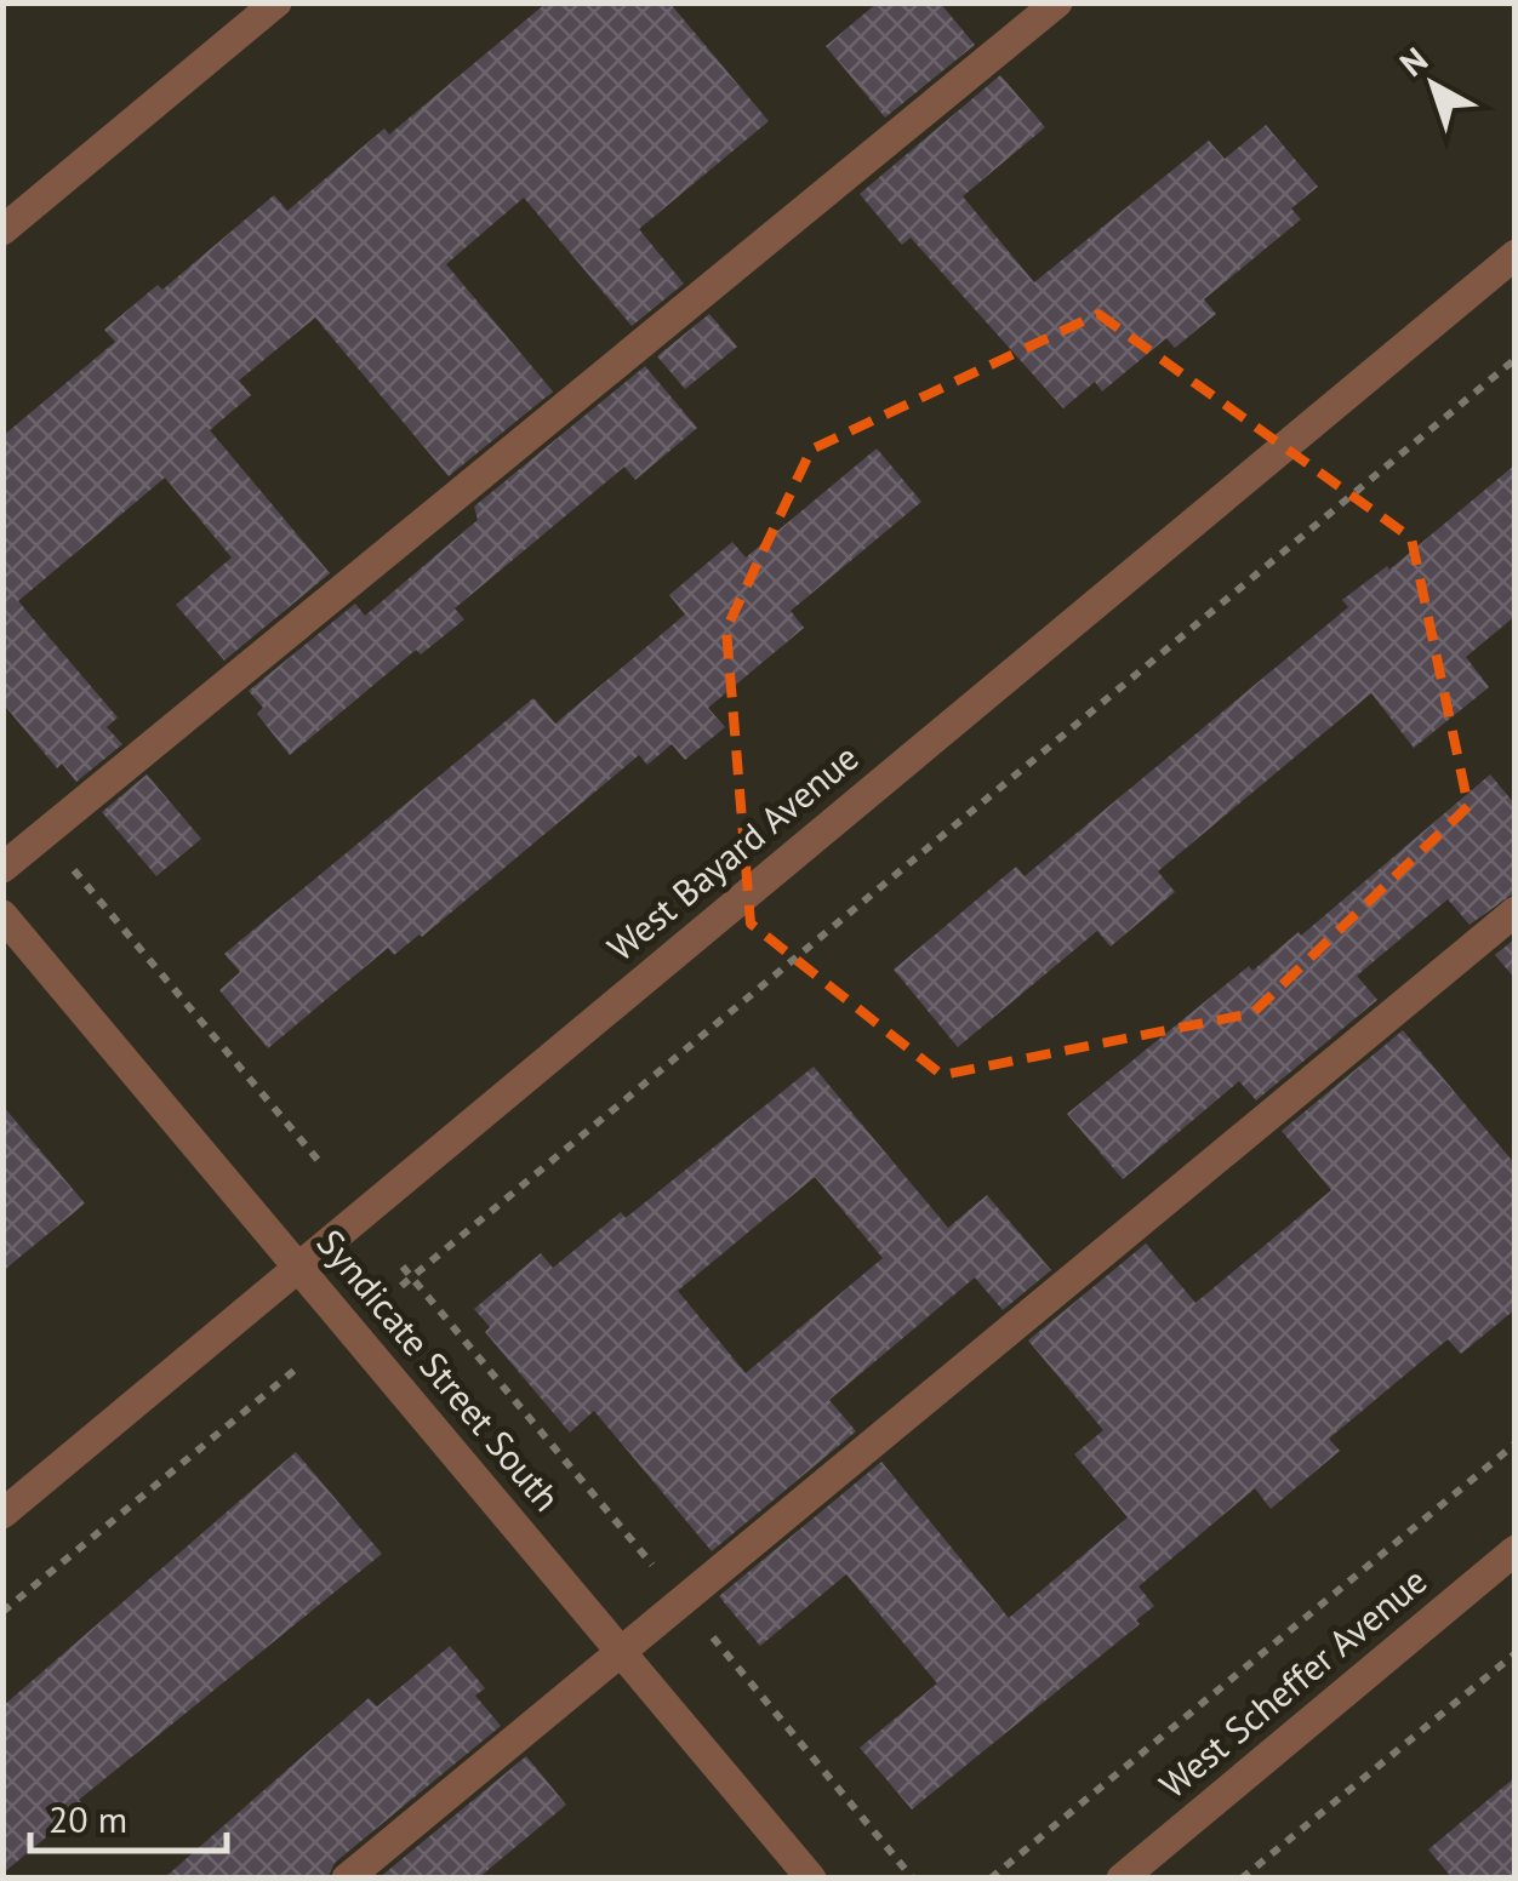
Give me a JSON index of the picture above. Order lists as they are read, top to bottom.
{
  "streets": {
    "street": ["West Bayard Avenue", "Syndicate Street South", "West Scheffer Avenue"]
  },
  "crossings": [
    ["West Bayard Avenue", "Syndicate Street South"]
  ],
  "scale_bar": "20 m",
  "north": "top left"
}
